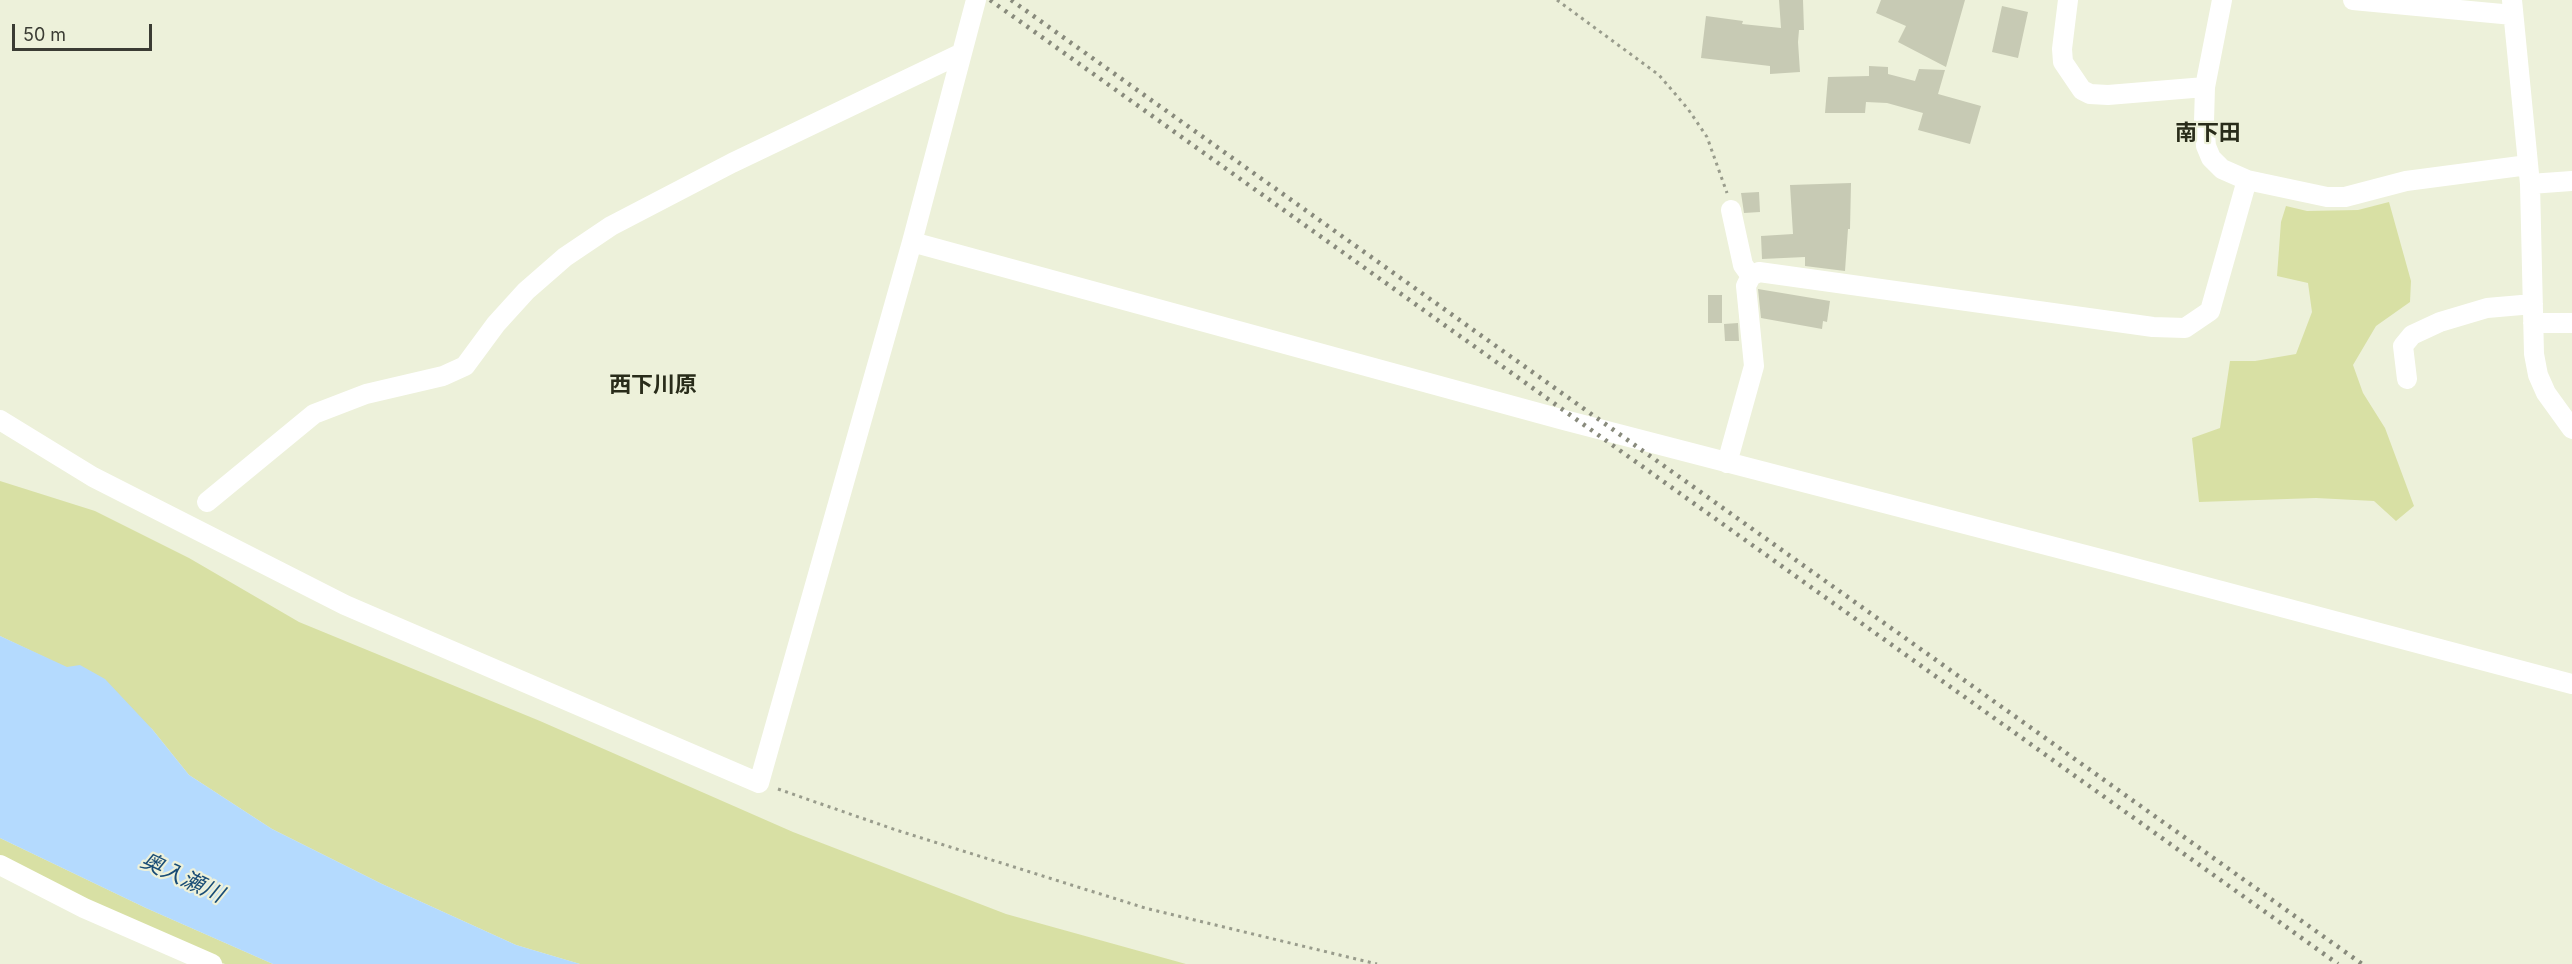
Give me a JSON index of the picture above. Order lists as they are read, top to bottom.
{
  "districts": ["南下田", "西下川原"],
  "water": ["奥入瀬川"],
  "scale_bar": "50 m"
}
